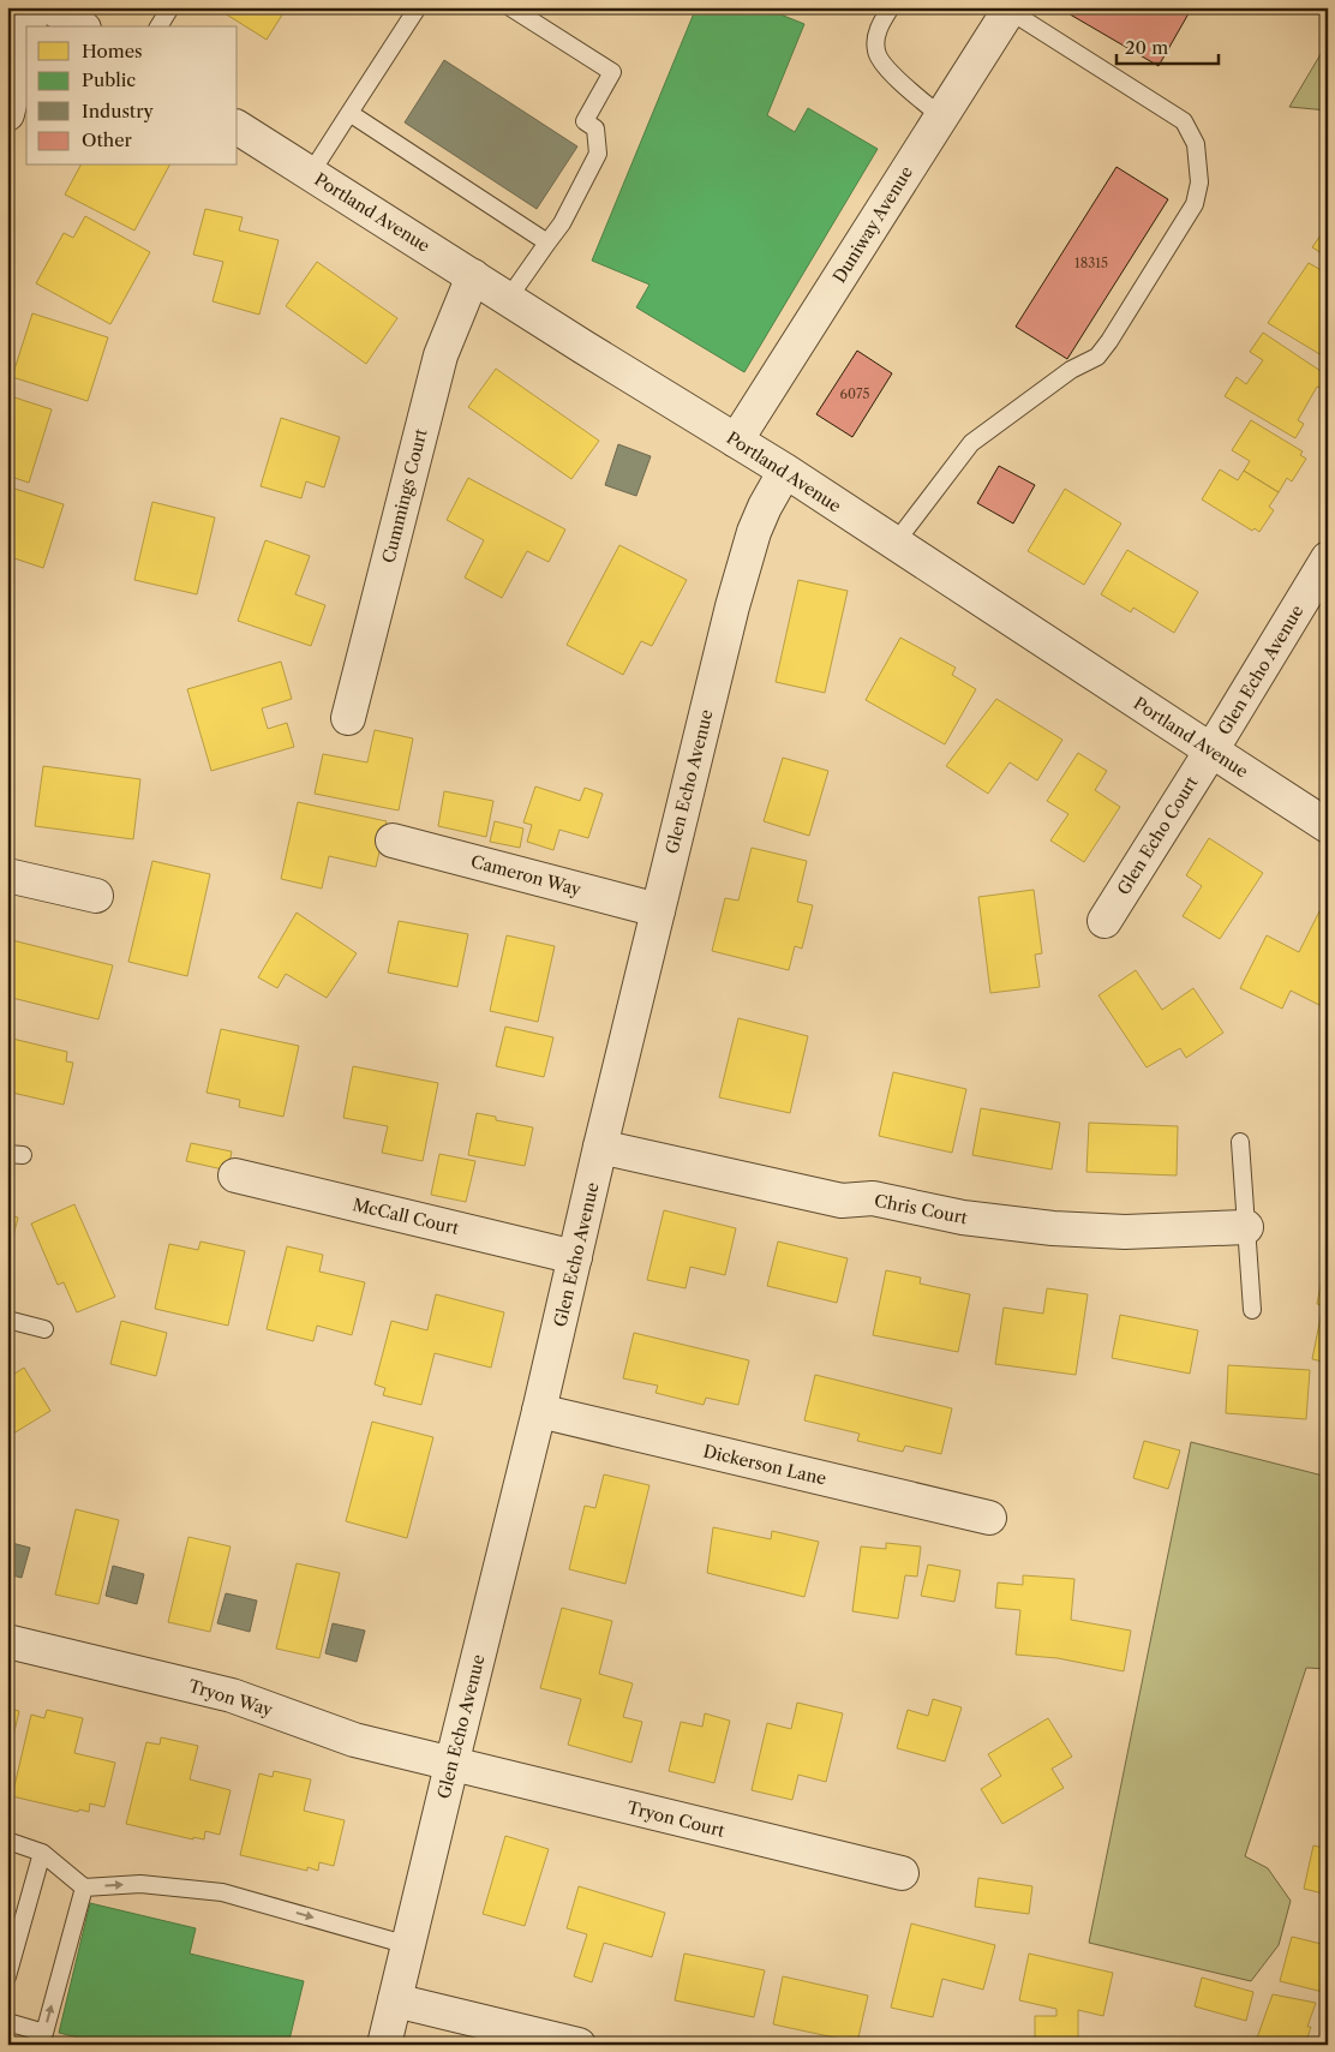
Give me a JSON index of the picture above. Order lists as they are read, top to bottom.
{
  "streets": {
    "street": [
      "Portland Avenue",
      "Duniway Avenue",
      "Cummings Court",
      "Glen Echo Avenue",
      "Glen Echo Court",
      "Cameron Way",
      "Chris Court",
      "McCall Court",
      "Dickerson Lane",
      "Tryon Way",
      "Tryon Court"
    ]
  },
  "crossings": [
    ["Portland Avenue", "Duniway Avenue"],
    ["Portland Avenue", "Cummings Court"],
    ["Portland Avenue", "Glen Echo Avenue"],
    ["Portland Avenue", "Glen Echo Court"],
    ["Glen Echo Avenue", "Glen Echo Court"],
    ["Glen Echo Avenue", "Cameron Way"],
    ["Glen Echo Avenue", "Chris Court"],
    ["Glen Echo Avenue", "McCall Court"],
    ["Glen Echo Avenue", "Dickerson Lane"],
    ["Glen Echo Avenue", "Tryon Way"],
    ["Glen Echo Avenue", "Tryon Court"],
    ["Tryon Way", "Tryon Court"]
  ],
  "house_numbers": ["18315", "6075"],
  "legend": [
    "Homes",
    "Public",
    "Industry",
    "Other"
  ],
  "scale_bar": "20 m"
}
